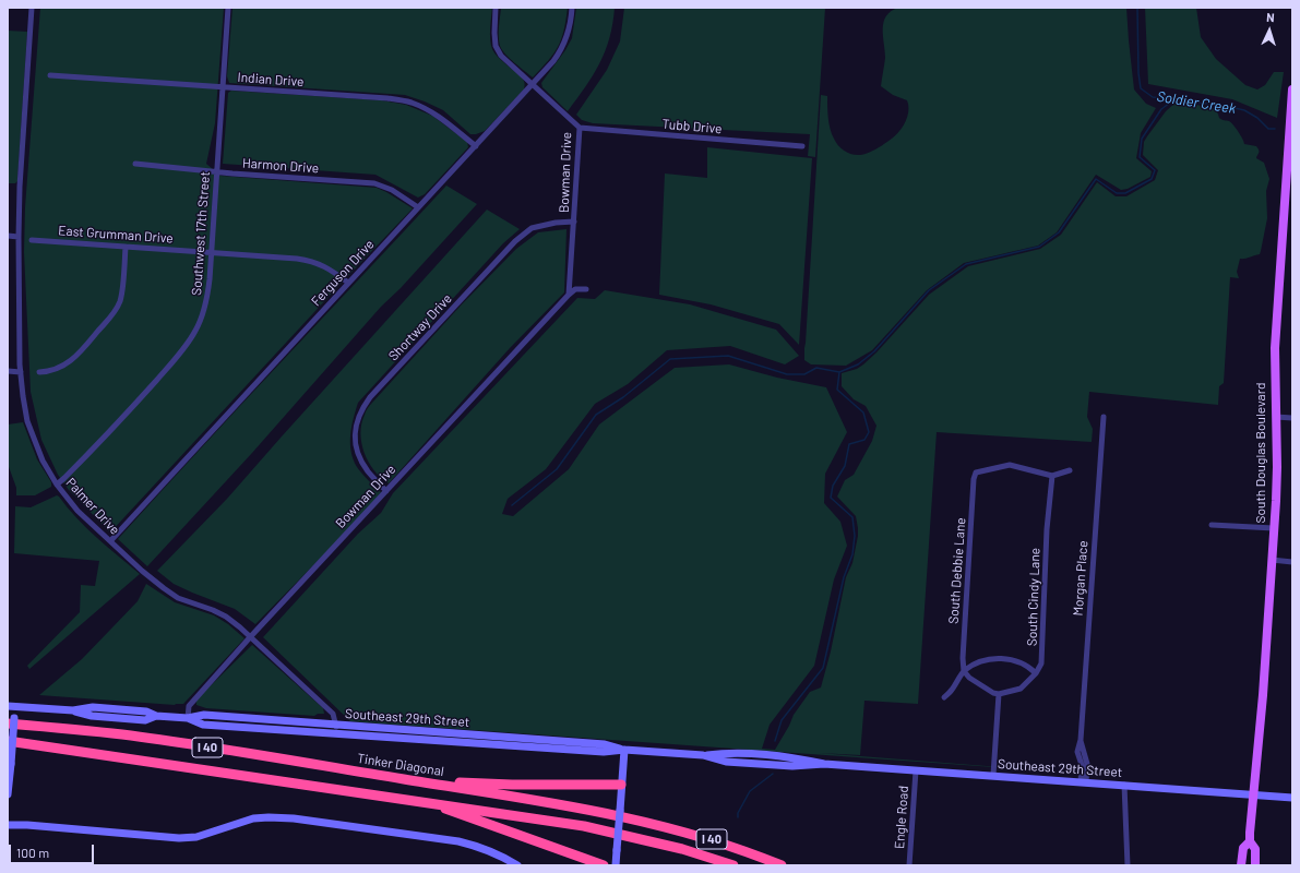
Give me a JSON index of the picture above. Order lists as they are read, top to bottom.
{
  "streets": {
    "highway": ["I 40", "Tinker Diagonal"],
    "main road": ["South Douglas Boulevard", "Southeast 29th Street"],
    "street": [
      "Indian Drive",
      "Tubb Drive",
      "Harmon Drive",
      "Bowman Drive",
      "Southwest 17th Street",
      "East Grumman Drive",
      "Ferguson Drive",
      "Shortway Drive",
      "Palmer Drive",
      "South Debbie Lane",
      "Morgan Place",
      "South Cindy Lane",
      "Engle Road"
    ]
  },
  "crossings": [
    ["Indian Drive", "Southwest 17th Street"],
    ["Indian Drive", "Ferguson Drive"],
    ["Tubb Drive", "Bowman Drive"],
    ["Harmon Drive", "Southwest 17th Street"],
    ["Harmon Drive", "Ferguson Drive"],
    ["Bowman Drive", "Ferguson Drive"],
    ["Bowman Drive", "Shortway Drive"],
    ["Bowman Drive", "Palmer Drive"],
    ["Bowman Drive", "Southeast 29th Street"],
    ["Southwest 17th Street", "East Grumman Drive"],
    ["Southwest 17th Street", "Palmer Drive"],
    ["East Grumman Drive", "Ferguson Drive"],
    ["Ferguson Drive", "Palmer Drive"],
    ["South Douglas Boulevard", "Southeast 29th Street"],
    ["Palmer Drive", "Southeast 29th Street"],
    ["South Debbie Lane", "South Cindy Lane"],
    ["Morgan Place", "Southeast 29th Street"],
    ["Southeast 29th Street", "Engle Road"]
  ],
  "water": ["Soldier Creek"],
  "scale_bar": "100 m",
  "north": "top"
}
